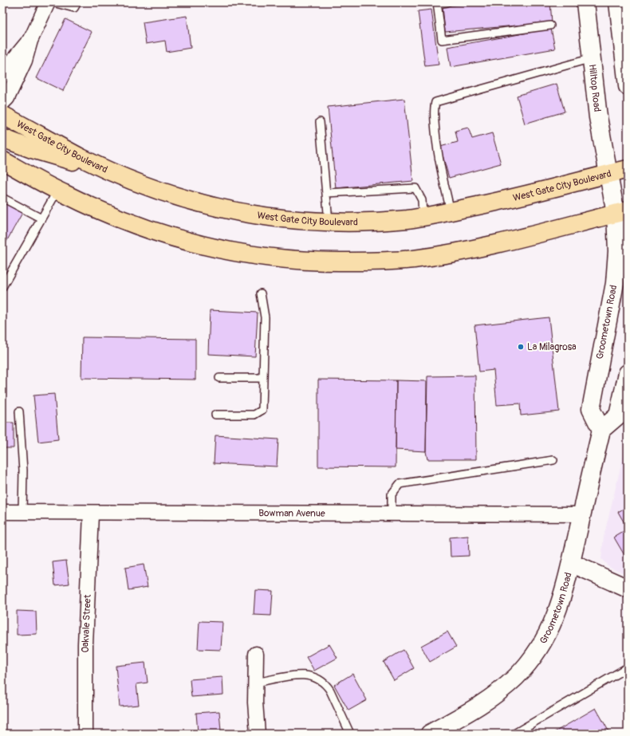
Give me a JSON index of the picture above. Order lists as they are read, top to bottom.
{
  "streets": {
    "main road": ["Hilltop Road", "West Gate City Boulevard", "Groometown Road"],
    "street": ["Bowman Avenue", "Oakvale Street"]
  },
  "crossings": [
    ["Hilltop Road", "West Gate City Boulevard"],
    ["Hilltop Road", "Groometown Road"],
    ["West Gate City Boulevard", "Groometown Road"],
    ["Groometown Road", "Bowman Avenue"],
    ["Bowman Avenue", "Oakvale Street"]
  ],
  "places": ["La Milagrosa"]
}
